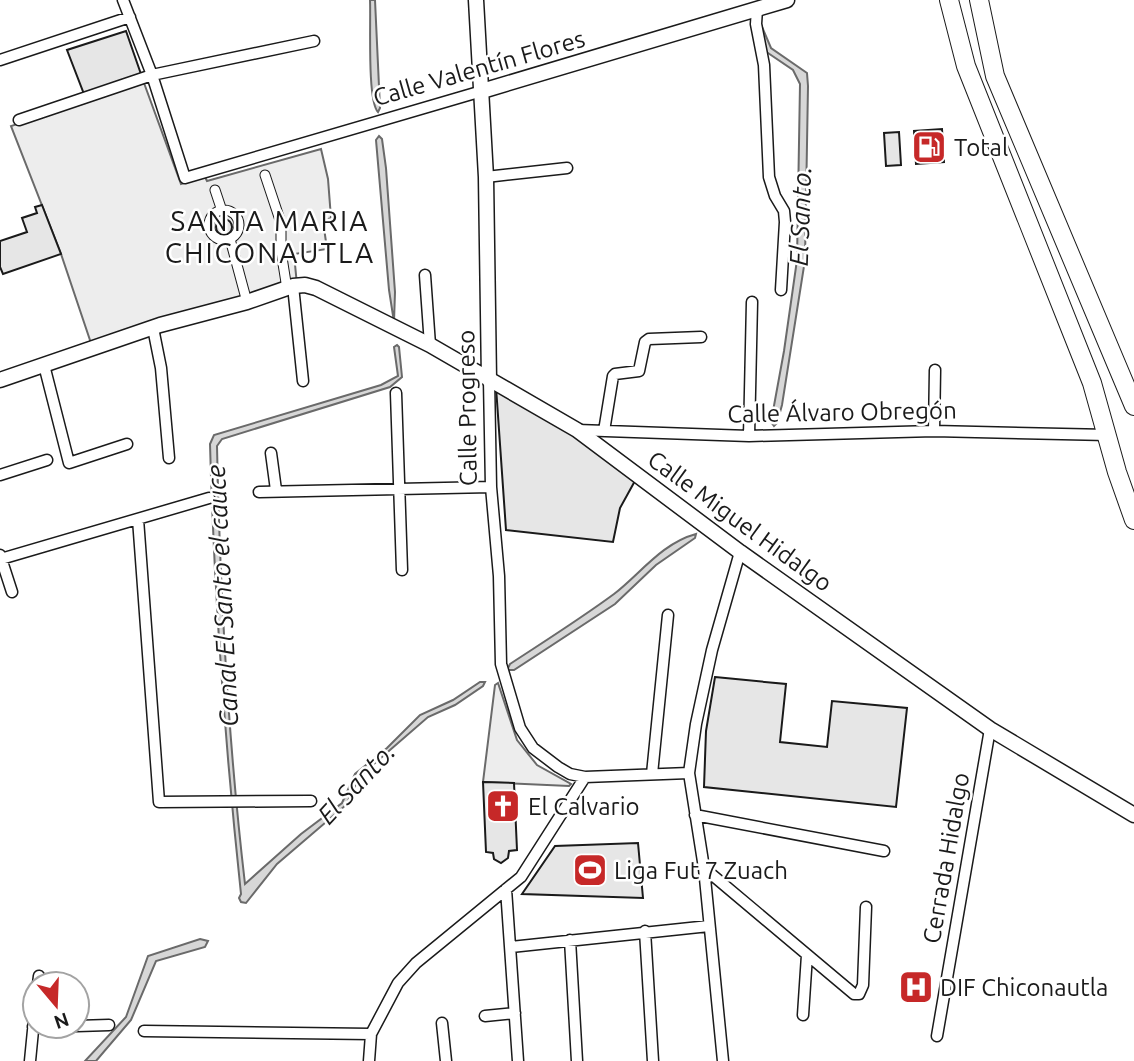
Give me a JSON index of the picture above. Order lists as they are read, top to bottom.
{
  "streets": {
    "street": [
      "Calle Valentín Flores",
      "Calle Progreso",
      "Calle Álvaro Obregón",
      "Calle Miguel Hidalgo",
      "Cerrada Hidalgo"
    ]
  },
  "crossings": [
    ["Calle Valentín Flores", "Calle Progreso"],
    ["Calle Progreso", "Calle Miguel Hidalgo"],
    ["Calle Álvaro Obregón", "Calle Miguel Hidalgo"],
    ["Calle Miguel Hidalgo", "Cerrada Hidalgo"]
  ],
  "districts": ["SANTA MARIA CHICONAUTLA"],
  "water": ["El Santo.", "Canal El Santo el cauce"],
  "places": {
    "fuel station": ["Total"],
    "church": ["El Calvario"],
    "sports": ["Liga Fut 7 Zuach"],
    "hospital": ["DIF Chiconautla"]
  },
  "north": "bottom"
}
